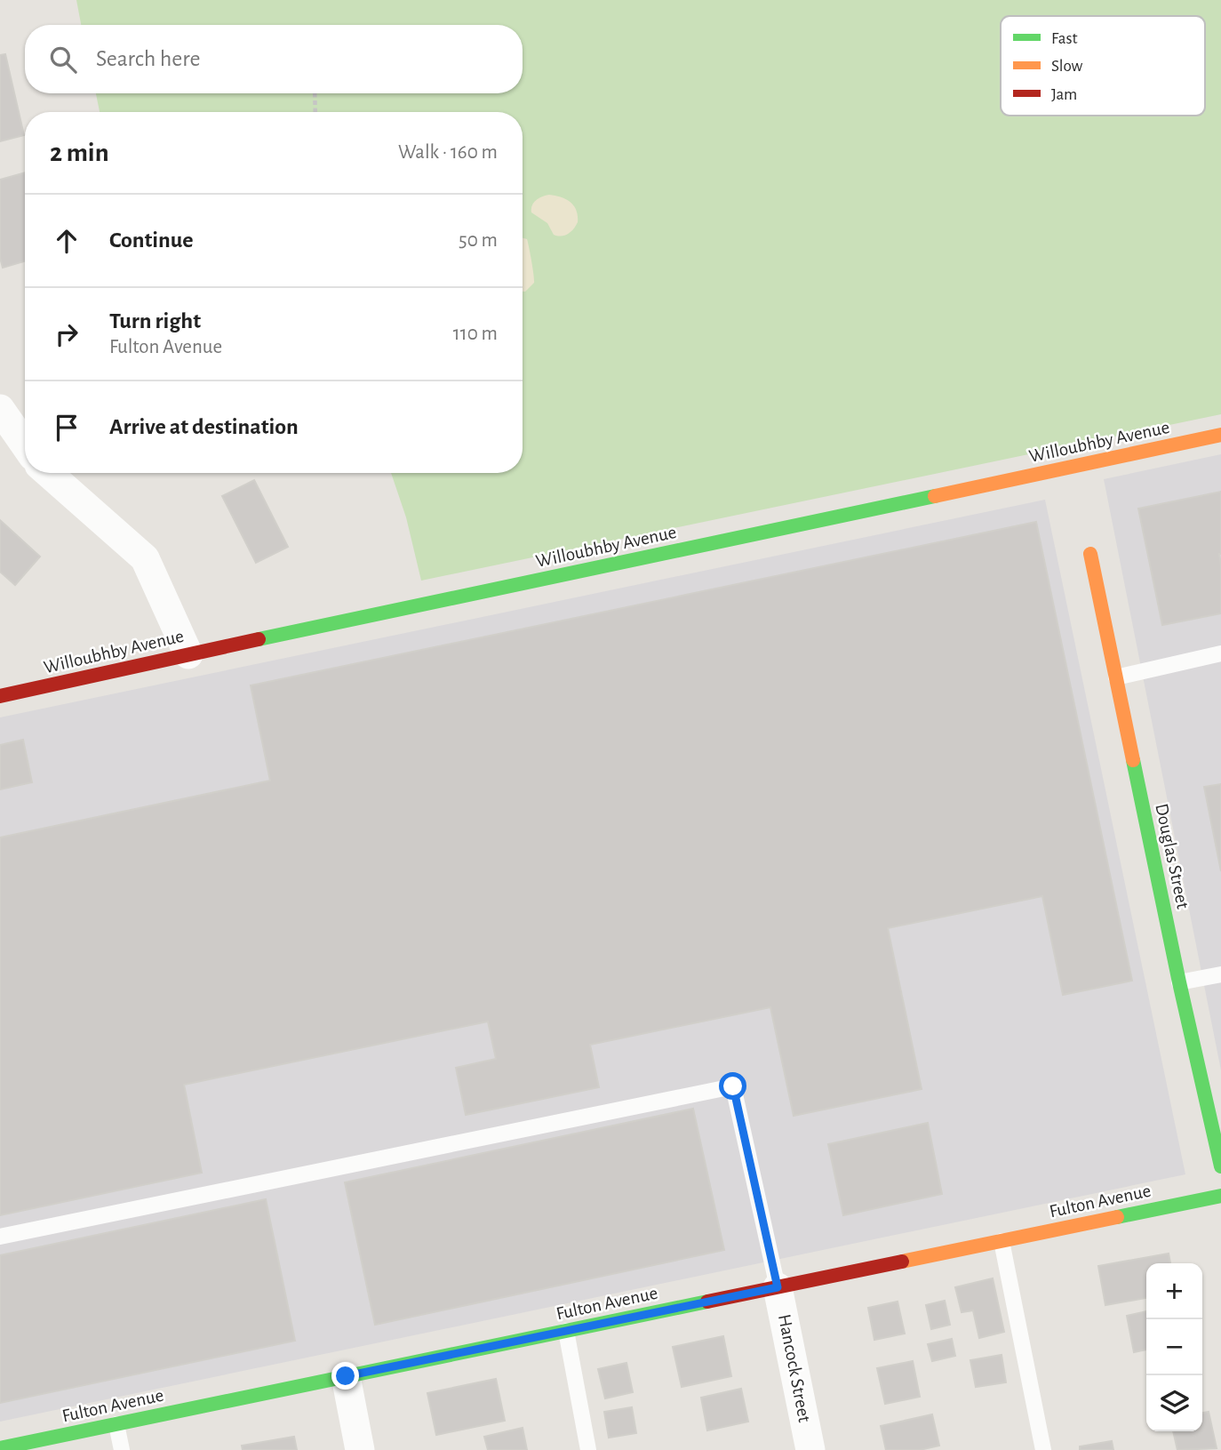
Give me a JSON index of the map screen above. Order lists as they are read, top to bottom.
{
  "streets": {
    "street": [
      "Willoubhby Avenue",
      "Douglas Street",
      "Fulton Avenue",
      "Hancock Street"
    ]
  },
  "crossings": [
    ["Fulton Avenue", "Hancock Street"]
  ],
  "legend": ["Fast", "Slow", "Jam"],
  "page": {
    "search": "Search here",
    "heading": ["2 min", "Walk · 160 m"],
    "list": [
      ["Continue", "50 m"],
      ["Turn right", "Fulton Avenue", "110 m"],
      "Arrive at destination"
    ],
    "map_buttons": ["+", "−"]
  }
}
